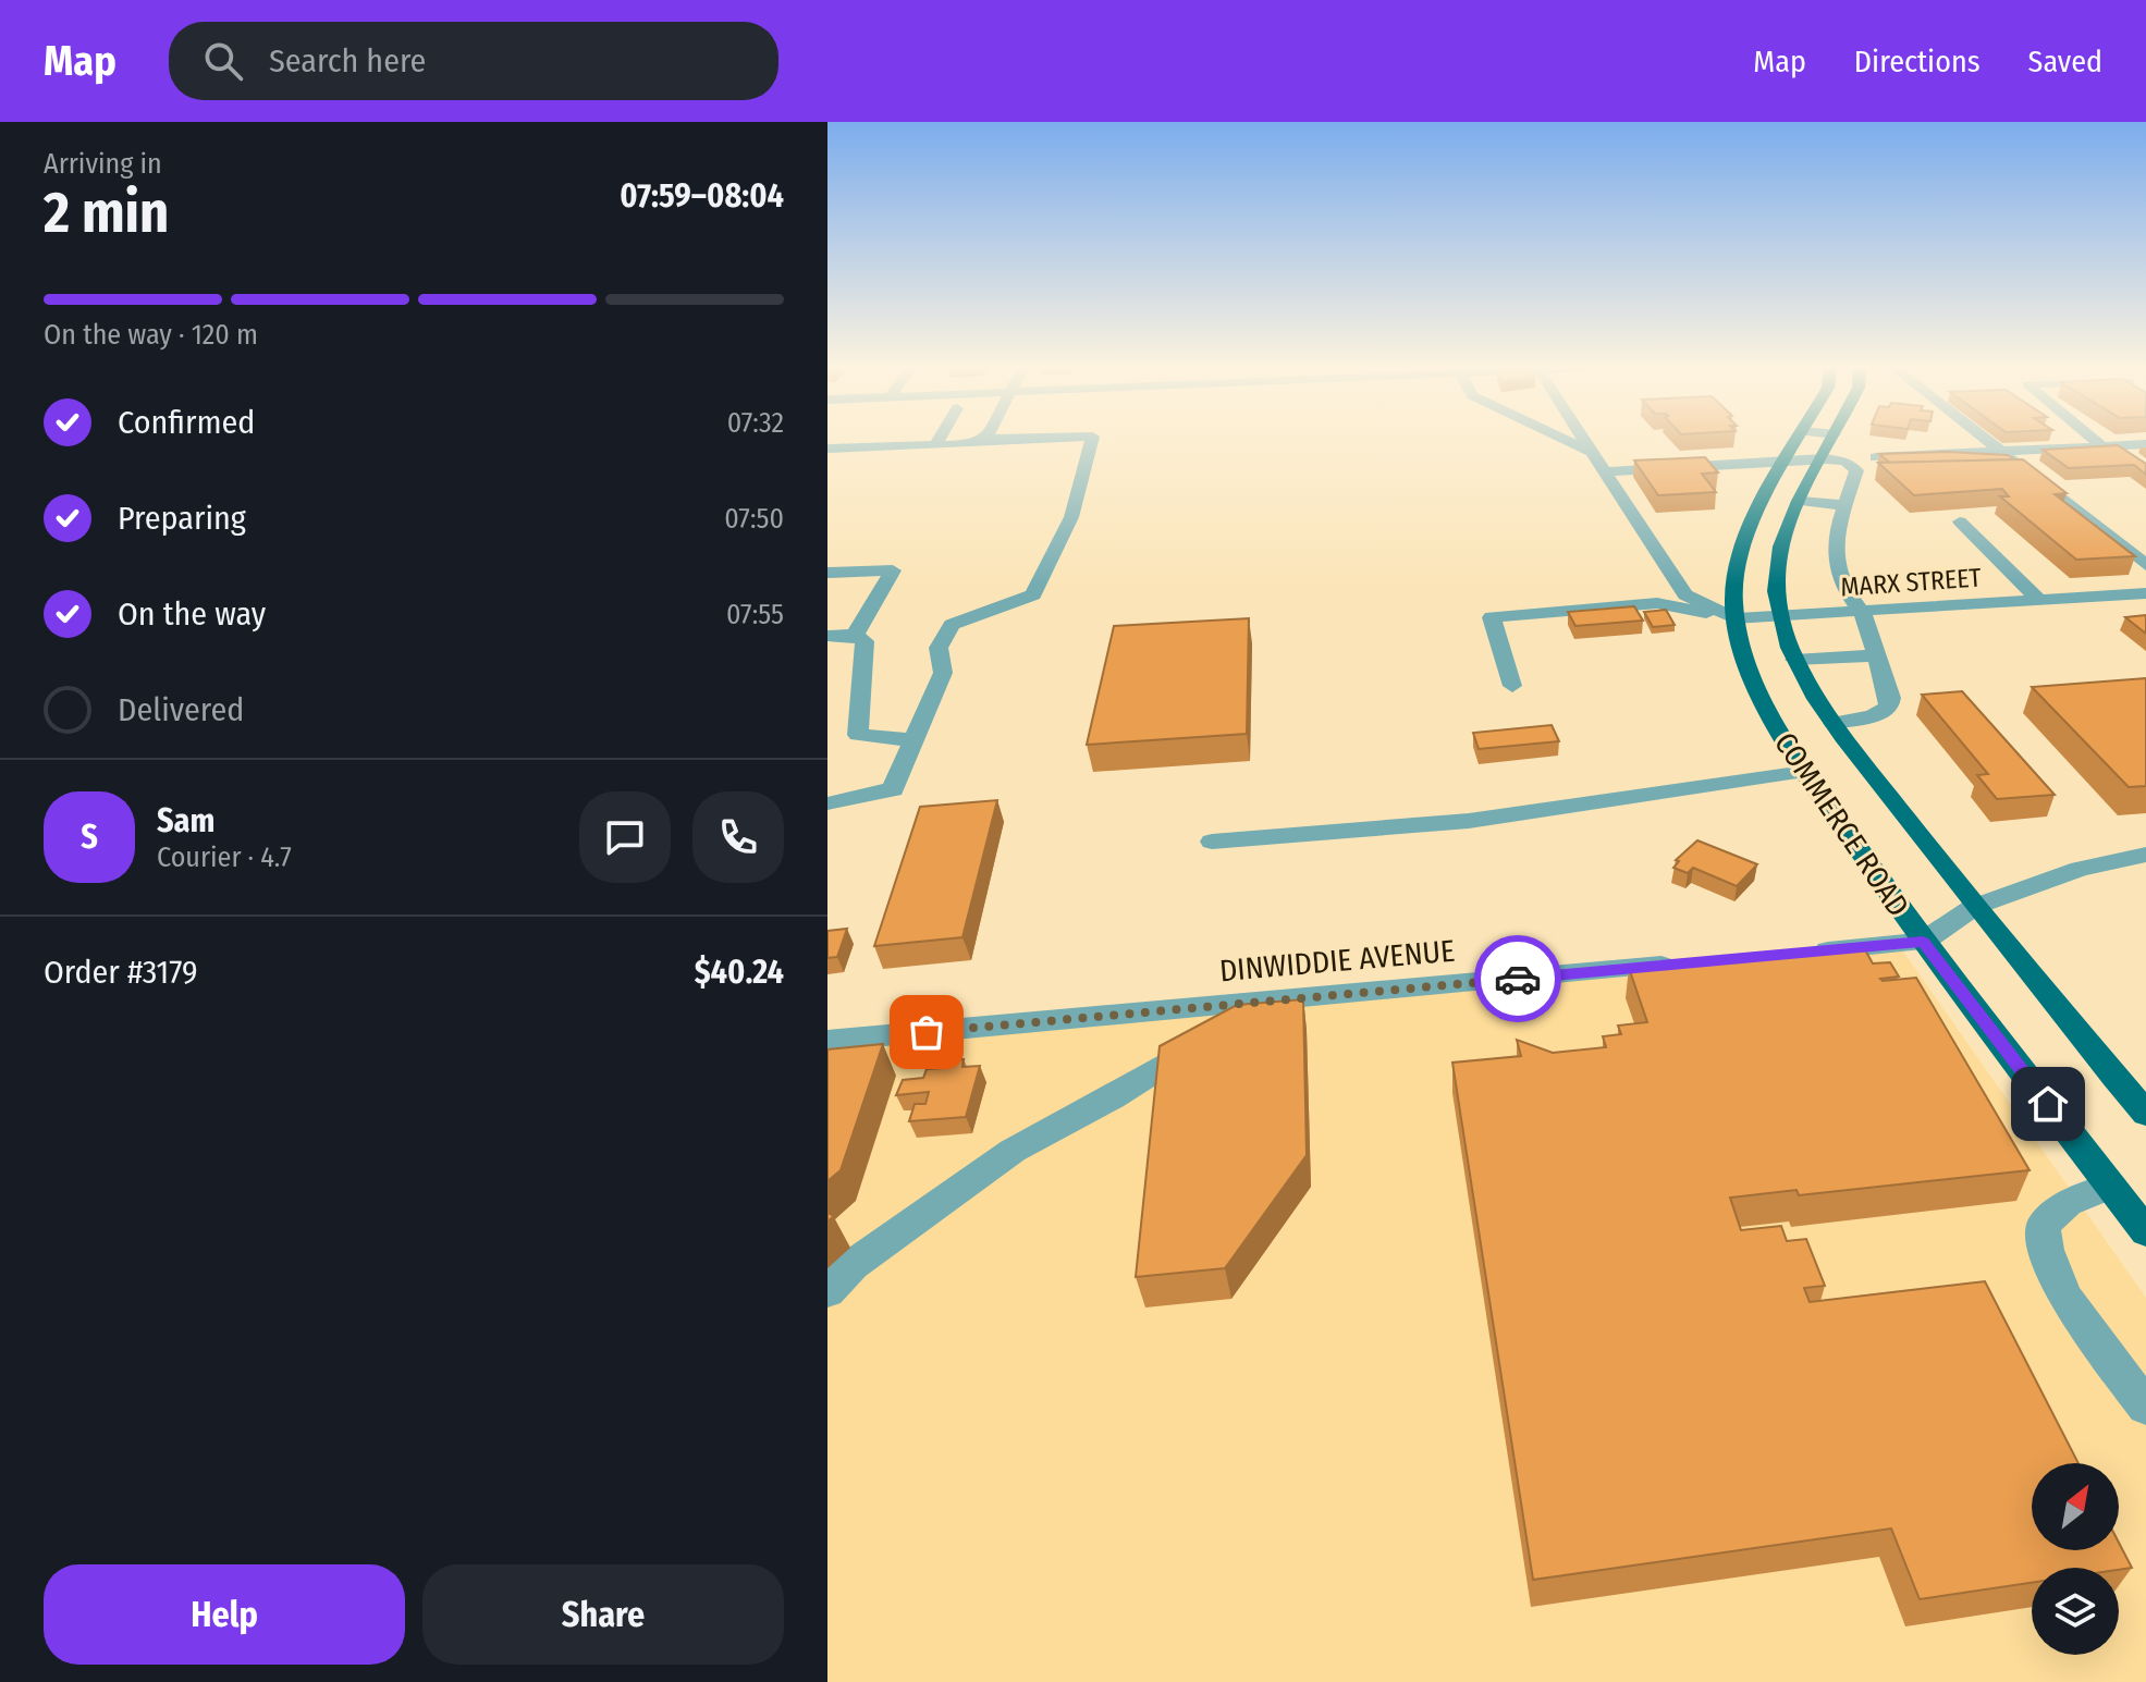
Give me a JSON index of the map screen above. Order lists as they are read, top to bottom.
{
  "streets": {
    "main road": ["COMMERCE ROAD"],
    "street": ["MARX STREET", "DINWIDDIE AVENUE"]
  },
  "crossings": [
    ["MARX STREET", "COMMERCE ROAD"]
  ],
  "north": "top right",
  "page": {
    "header": "Map",
    "search": "Search here",
    "nav": ["Map", "Directions", "Saved"],
    "heading": ["2 min", "Arriving in", "07:59–08:04"],
    "panel": [
      "Sam",
      "Courier · 4.7",
      "Order #3179",
      "$40.24"
    ],
    "bar": "On the way · 120 m",
    "list": [
      ["Confirmed", "07:32"],
      ["Preparing", "07:50"],
      ["On the way", "07:55"],
      "Delivered"
    ],
    "round": "S",
    "buttons": ["Help", "Share"]
  }
}
